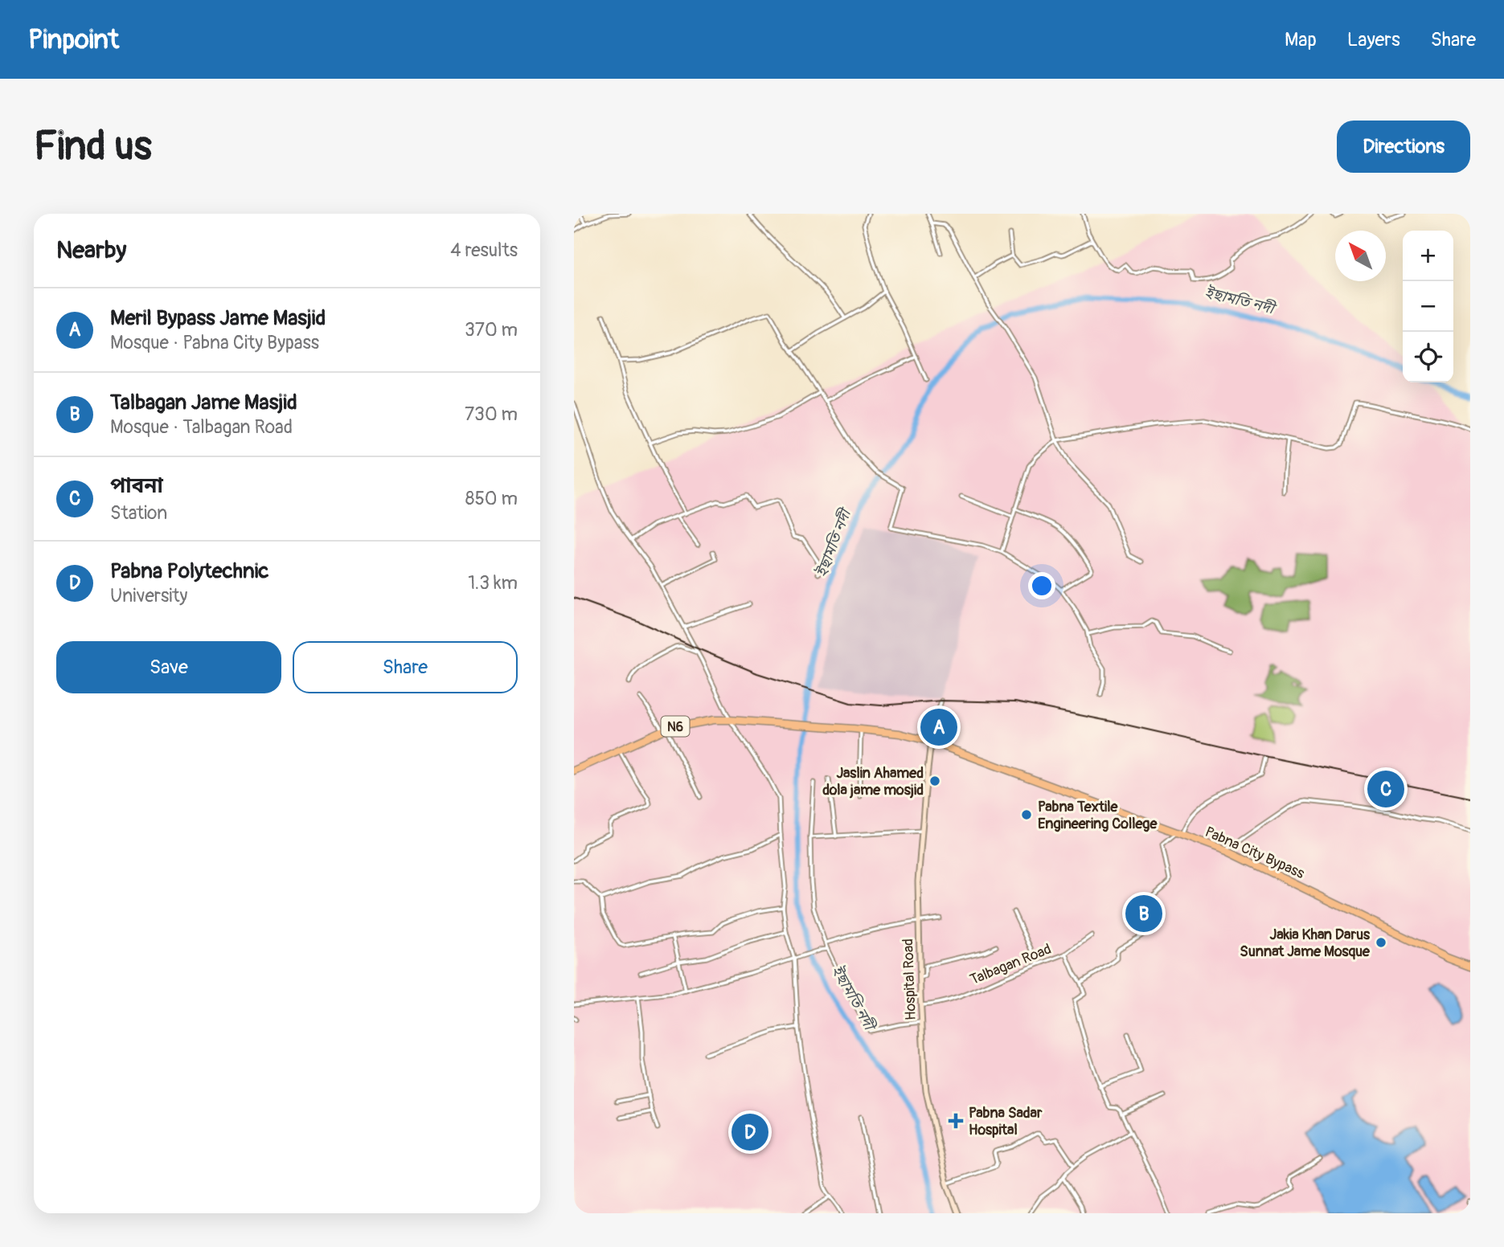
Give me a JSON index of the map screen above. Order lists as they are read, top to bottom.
{
  "streets": {
    "highway": ["N6", "Pabna City Bypass"],
    "main road": ["Hospital Road"],
    "street": ["Talbagan Road"]
  },
  "crossings": [
    ["N6", "Pabna City Bypass"],
    ["Pabna City Bypass", "Hospital Road"],
    ["Talbagan Road", "Hospital Road"]
  ],
  "water": ["ইছামতি নদী"],
  "places": {
    "other": ["Jaslin Ahamed dola jame mosjid", "Pabna Textile Engineering College", "Jakia Khan Darus Sunnat Jame Mosque"],
    "health": ["Pabna Sadar Hospital"]
  },
  "north": "top left",
  "page": {
    "header": "Pinpoint",
    "nav": ["Map", "Layers", "Share"],
    "buttons": [
      "Directions",
      ["Save", "Share"]
    ],
    "title": "Find us",
    "heading": ["Nearby", "4 results"],
    "map_buttons": ["+", "−"],
    "list": [
      {
        "mark": "A",
        "name": "Meril Bypass Jame Masjid",
        "note": "Mosque · Pabna City Bypass",
        "value": "370 m"
      },
      {
        "mark": "B",
        "name": "Talbagan Jame Masjid",
        "note": "Mosque · Talbagan Road",
        "value": "730 m"
      },
      {
        "mark": "C",
        "name": "পাবনা",
        "note": "Station",
        "value": "850 m"
      },
      {
        "mark": "D",
        "name": "Pabna Polytechnic",
        "note": "University",
        "value": "1.3 km"
      }
    ],
    "pins": [
      "A",
      "C",
      "B",
      "D"
    ]
  }
}
